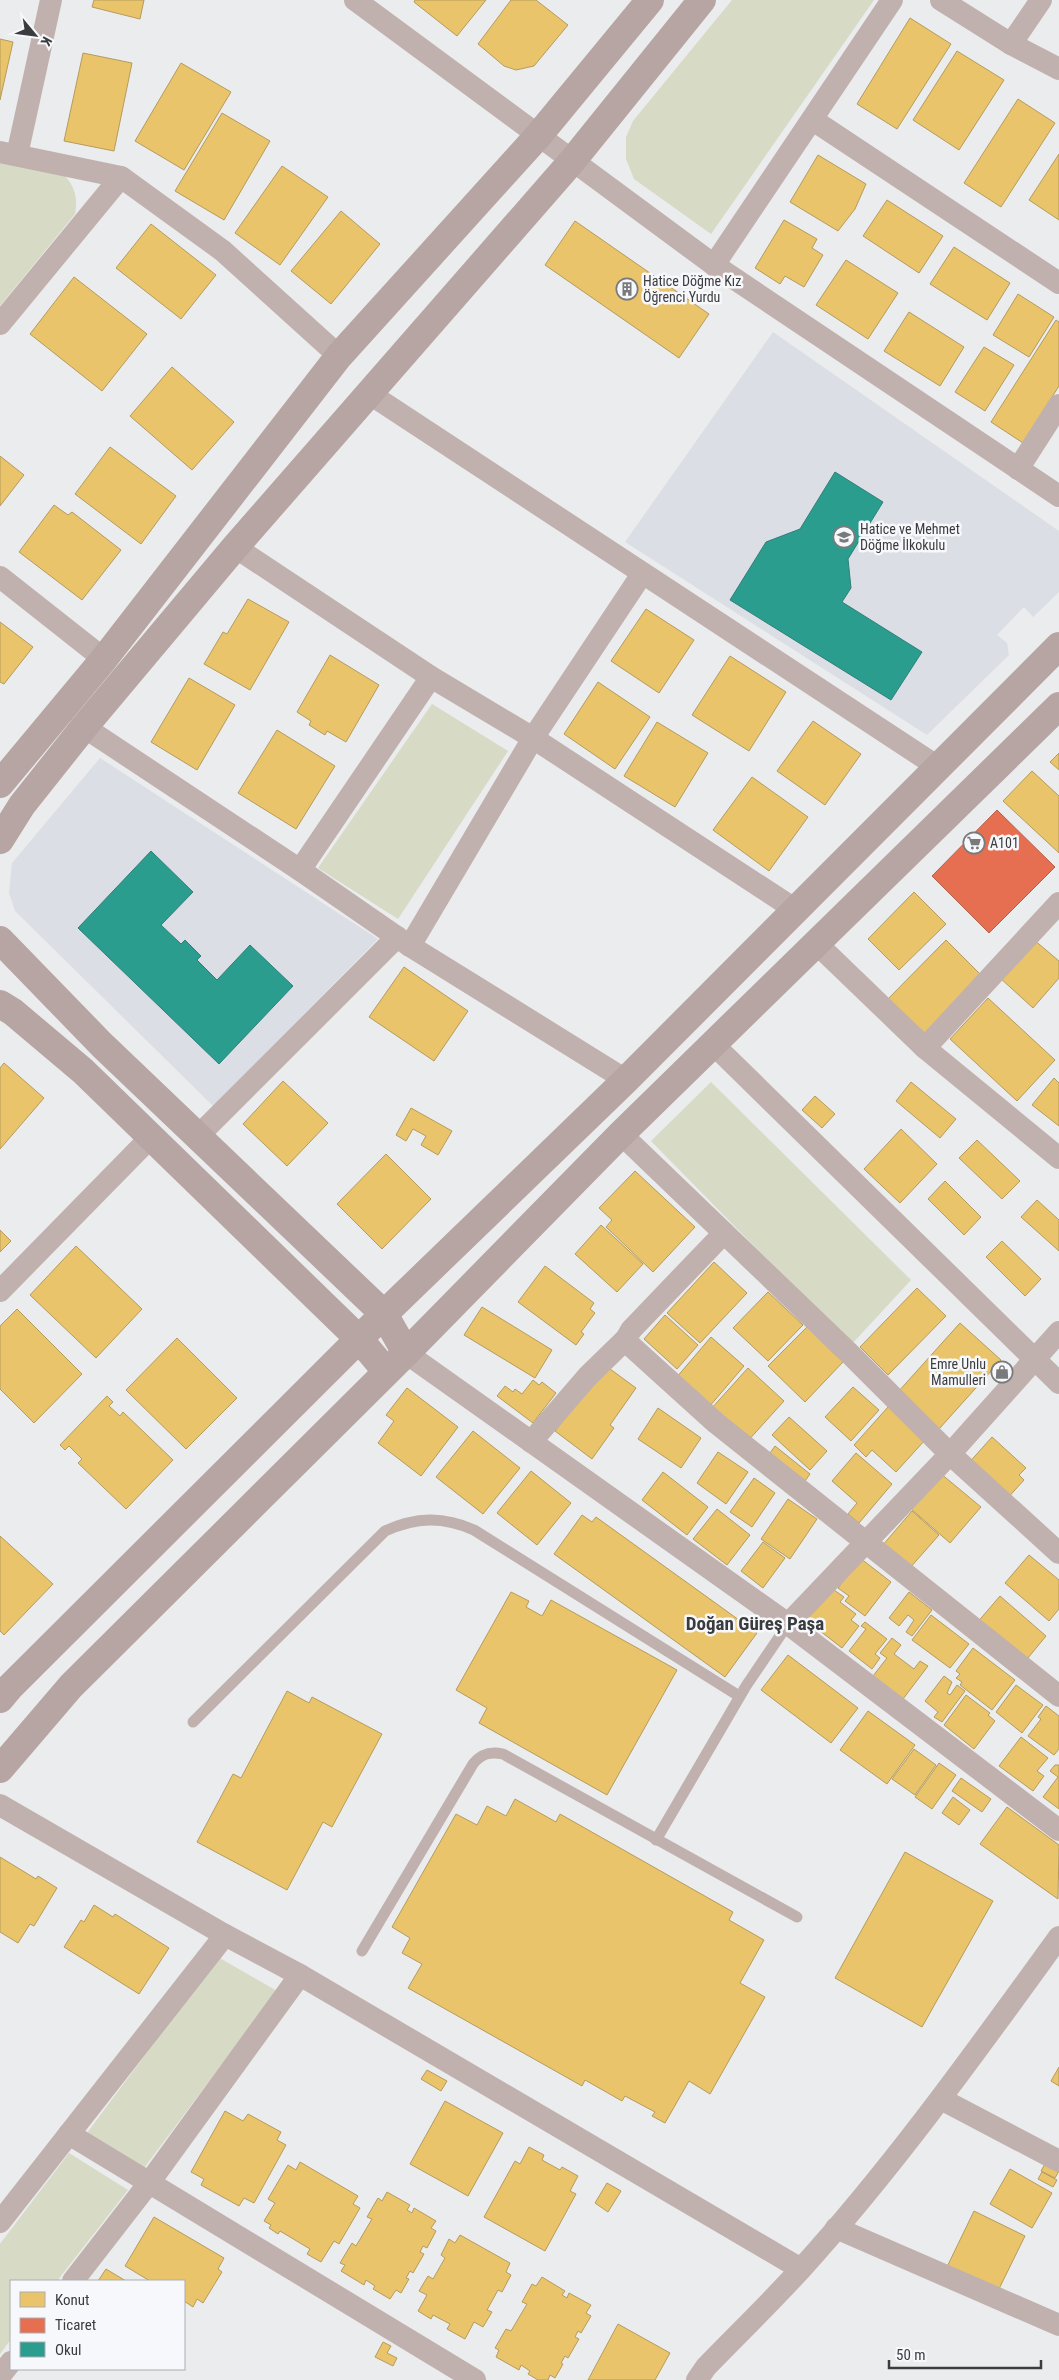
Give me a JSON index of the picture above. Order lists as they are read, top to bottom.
{
  "districts": ["Doğan Güreş Paşa"],
  "places": {
    "building": ["Hatice Döğme Kız Öğrenci Yurdu"],
    "school or university": ["Hatice ve Mehmet Döğme İlkokulu"],
    "supermarket": ["A101"],
    "shop": ["Emre Unlu Mamulleri"]
  },
  "legend": ["Konut", "Ticaret", "Okul"],
  "scale_bar": "50 m",
  "north": "bottom right"
}
